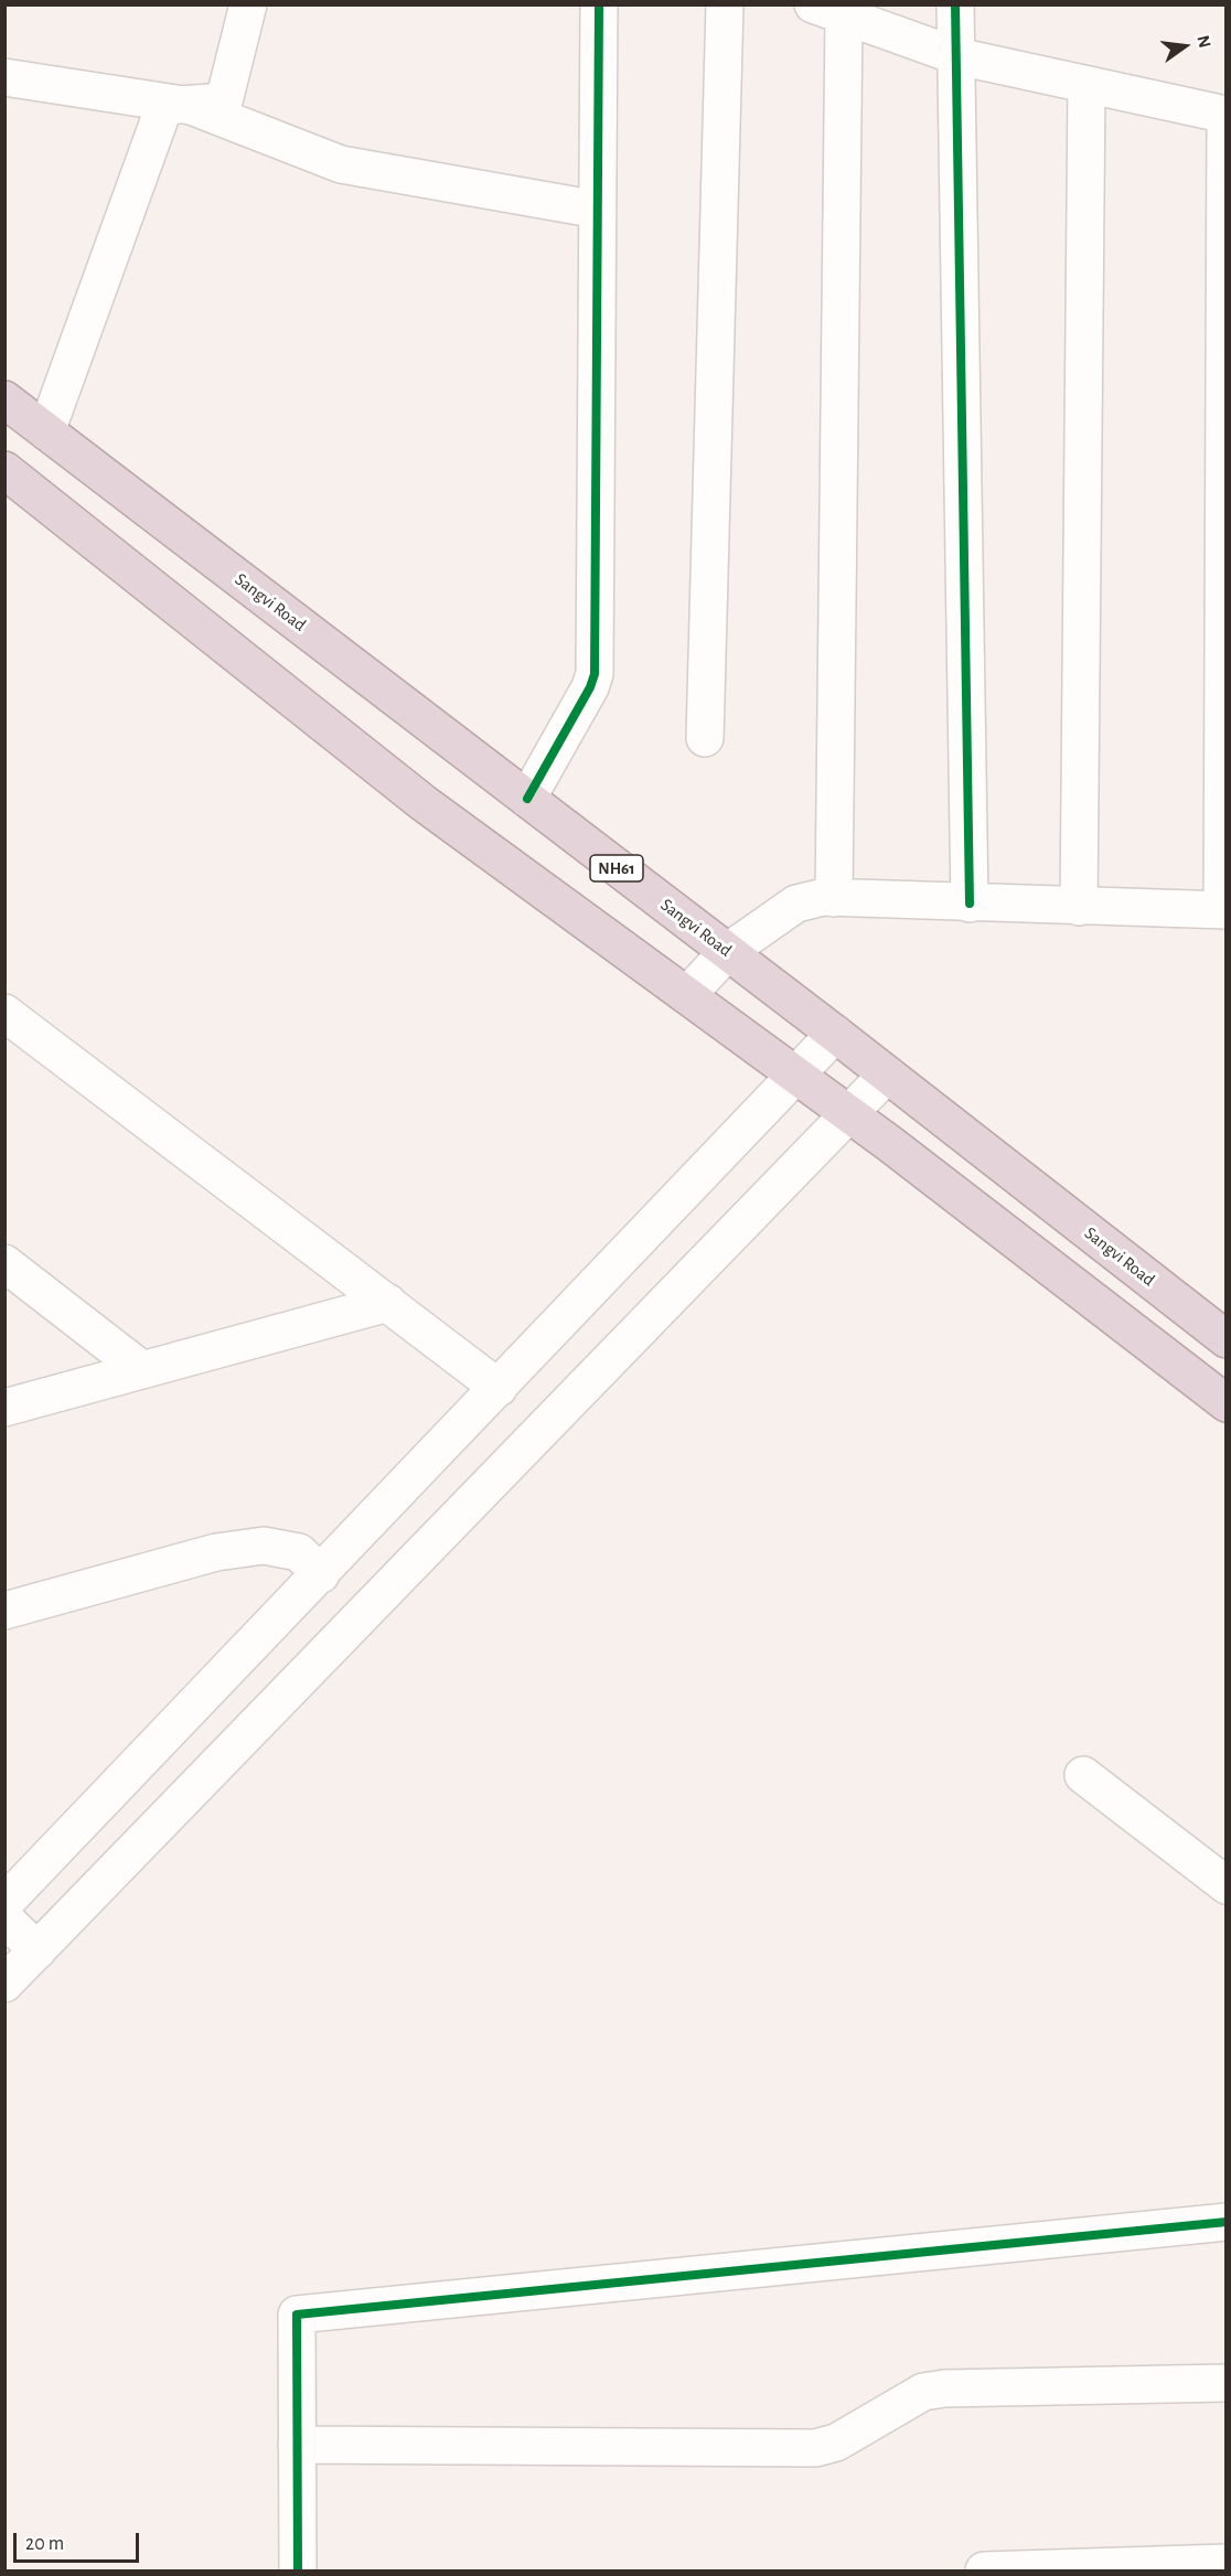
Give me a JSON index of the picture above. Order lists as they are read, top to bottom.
{
  "streets": {
    "highway": ["Sangvi Road", "NH61"]
  },
  "scale_bar": "20 m",
  "north": "right"
}
